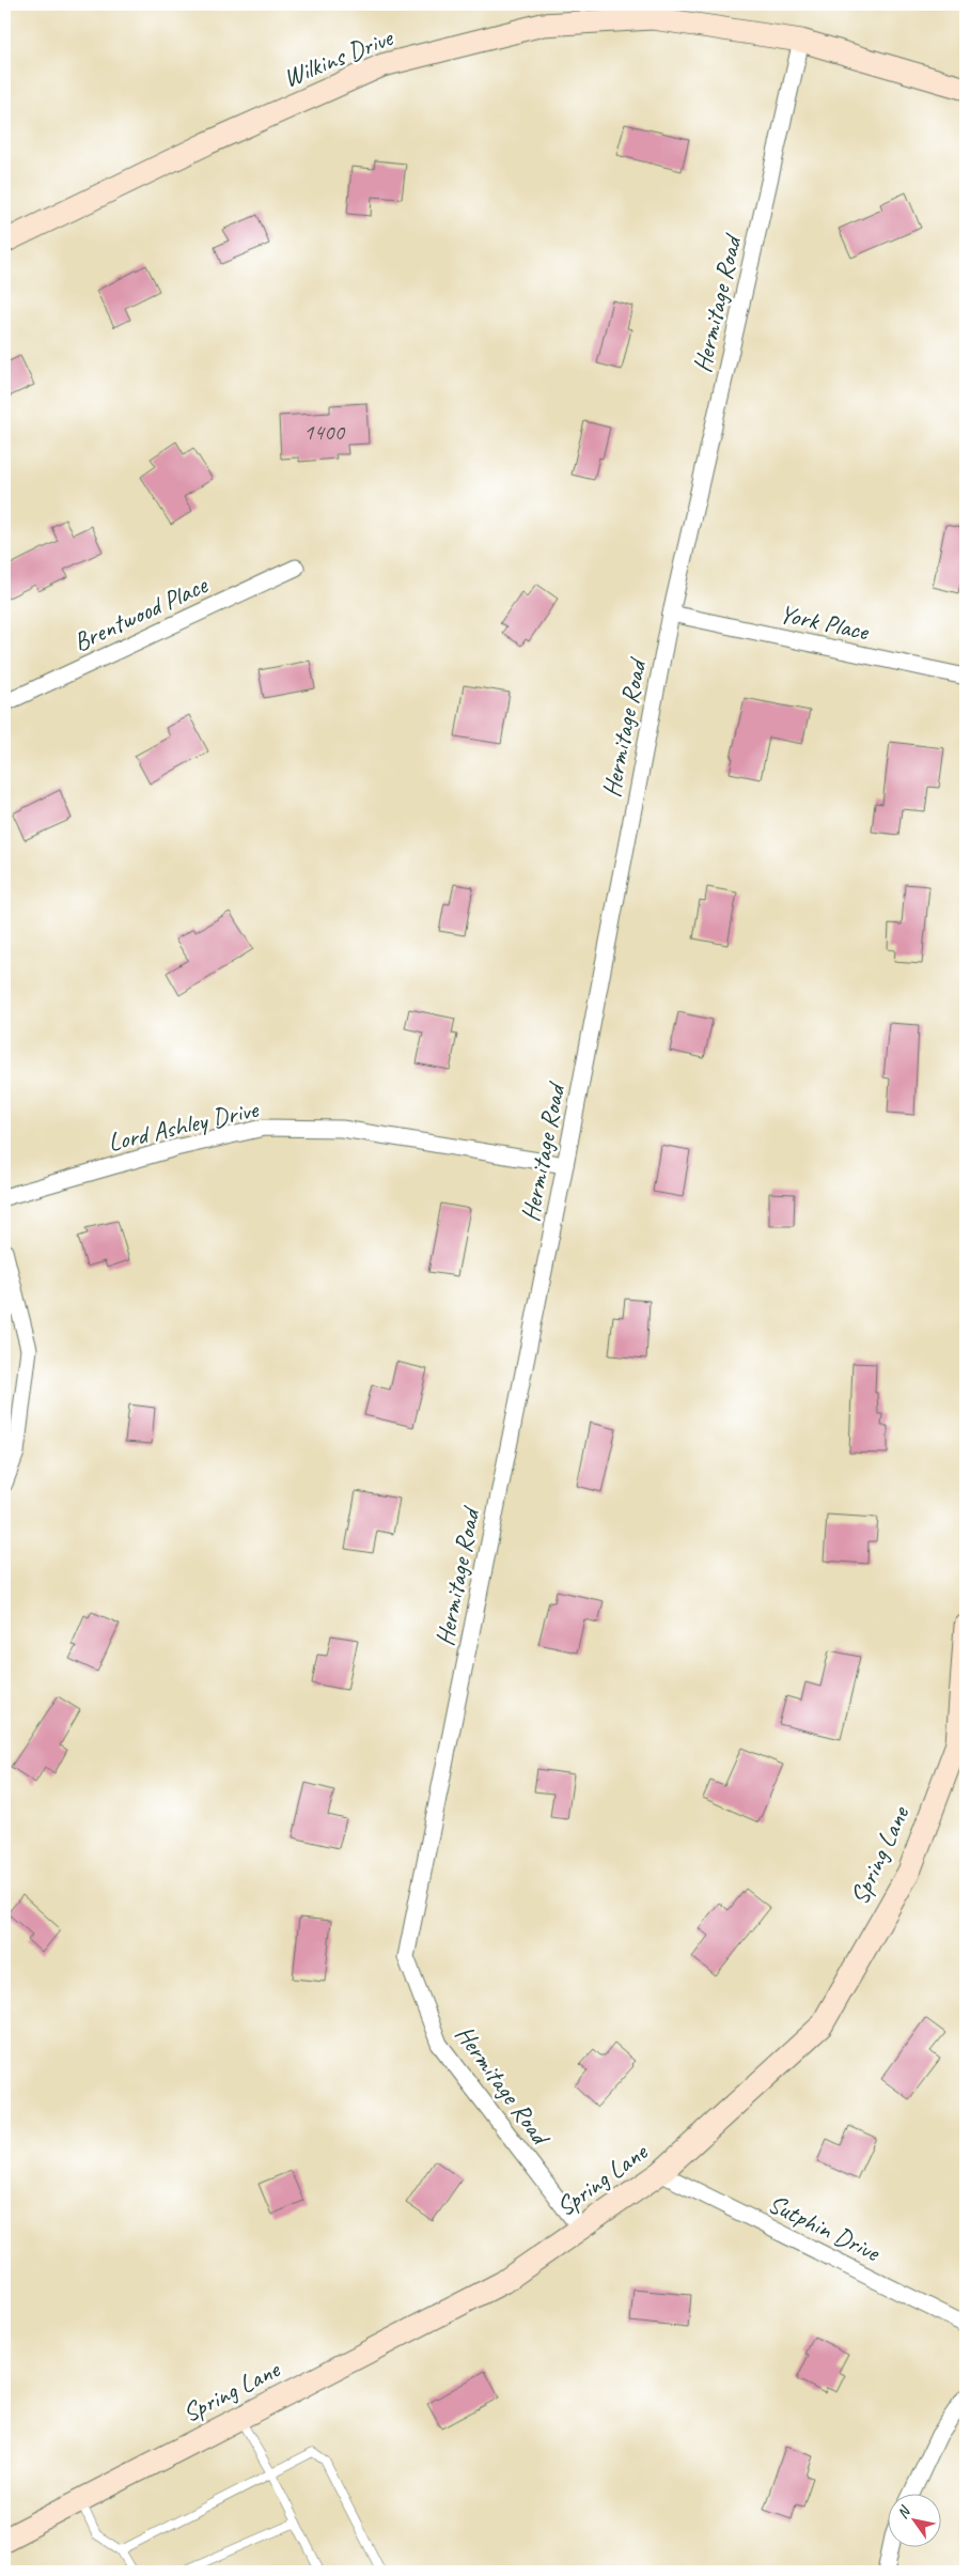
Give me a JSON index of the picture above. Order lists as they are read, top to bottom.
{
  "streets": {
    "street": [
      "Wilkins Drive",
      "Hermitage Road",
      "Brentwood Place",
      "York Place",
      "Lord Ashley Drive",
      "Spring Lane",
      "Sutphin Drive"
    ]
  },
  "crossings": [
    ["Wilkins Drive", "Hermitage Road"],
    ["Hermitage Road", "York Place"],
    ["Hermitage Road", "Lord Ashley Drive"],
    ["Hermitage Road", "Spring Lane"],
    ["Spring Lane", "Sutphin Drive"]
  ],
  "house_numbers": ["1400"],
  "north": "top left"
}
